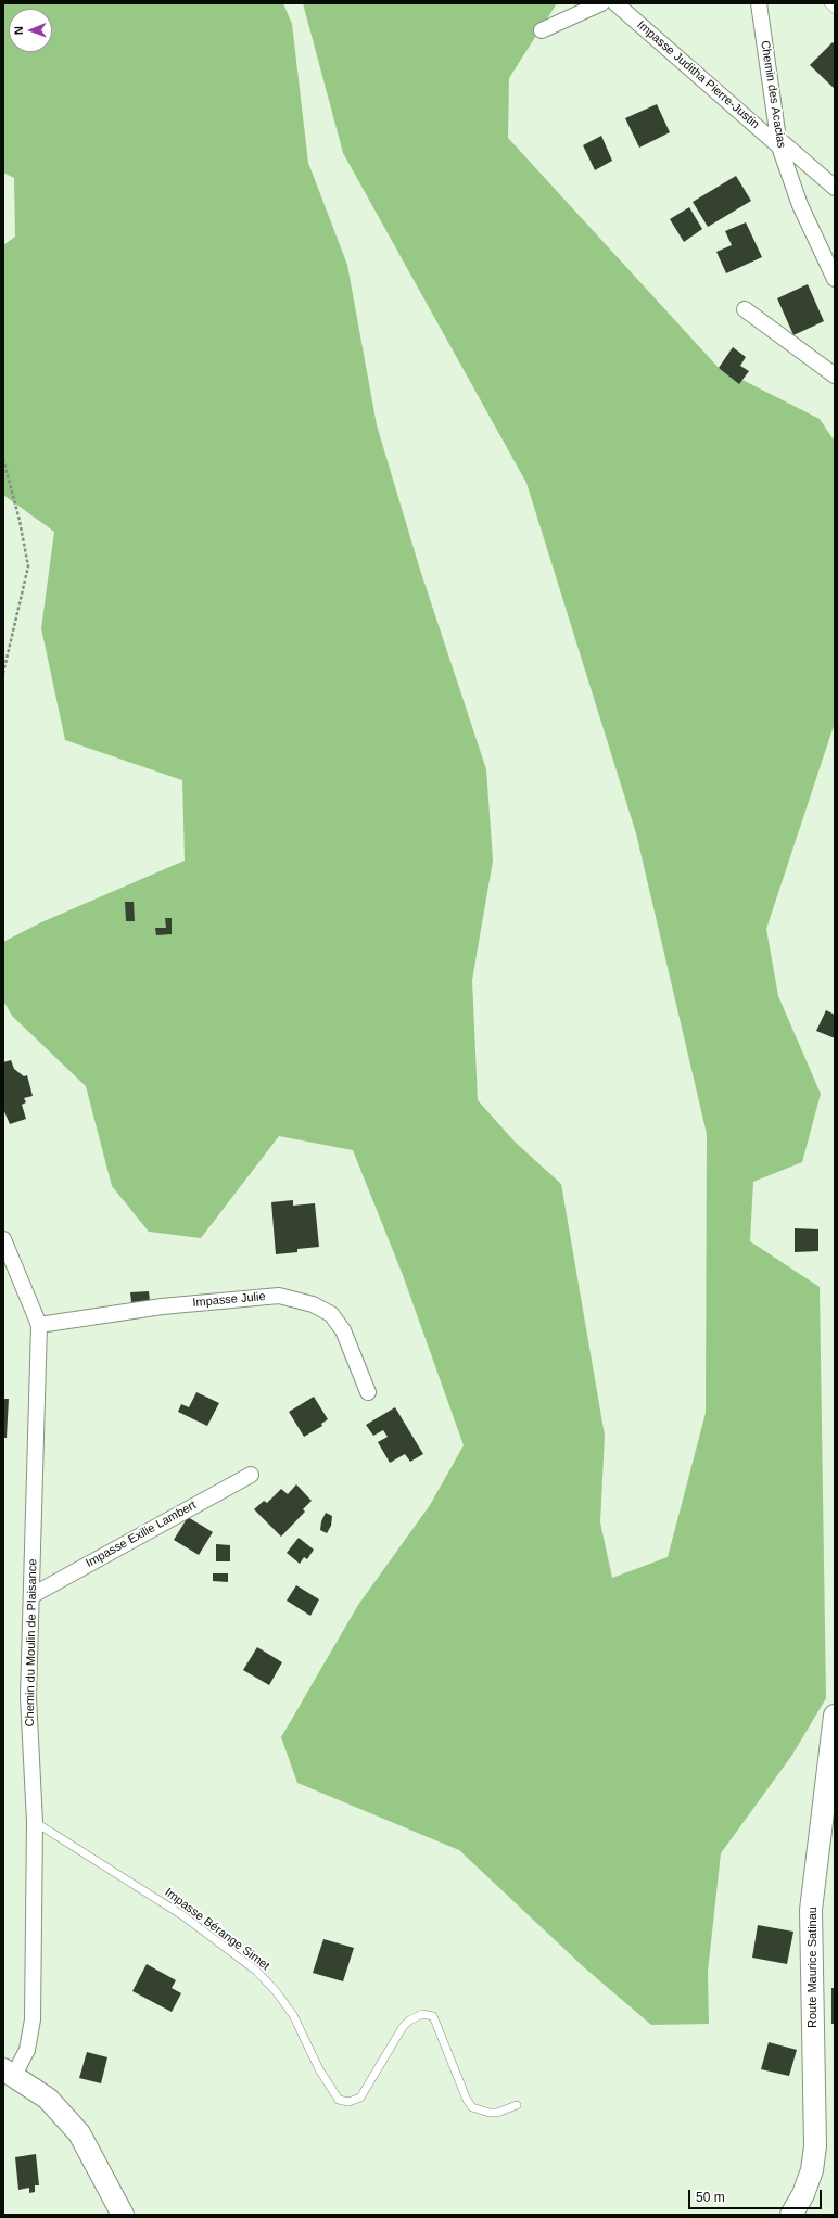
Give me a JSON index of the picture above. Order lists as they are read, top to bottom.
{
  "streets": {
    "main road": ["Route Maurice Satinau"],
    "street": [
      "Impasse Juditha Pierre-Justin",
      "Chemin des Acacias",
      "Impasse Julie",
      "Impasse Exilie Lambert",
      "Chemin du Moulin de Plaisance"
    ],
    "lane": ["Impasse Bérange Simet"]
  },
  "crossings": [
    ["Impasse Juditha Pierre-Justin", "Chemin des Acacias"],
    ["Impasse Julie", "Chemin du Moulin de Plaisance"],
    ["Impasse Exilie Lambert", "Chemin du Moulin de Plaisance"],
    ["Chemin du Moulin de Plaisance", "Impasse Bérange Simet"]
  ],
  "scale_bar": "50 m",
  "north": "left"
}
